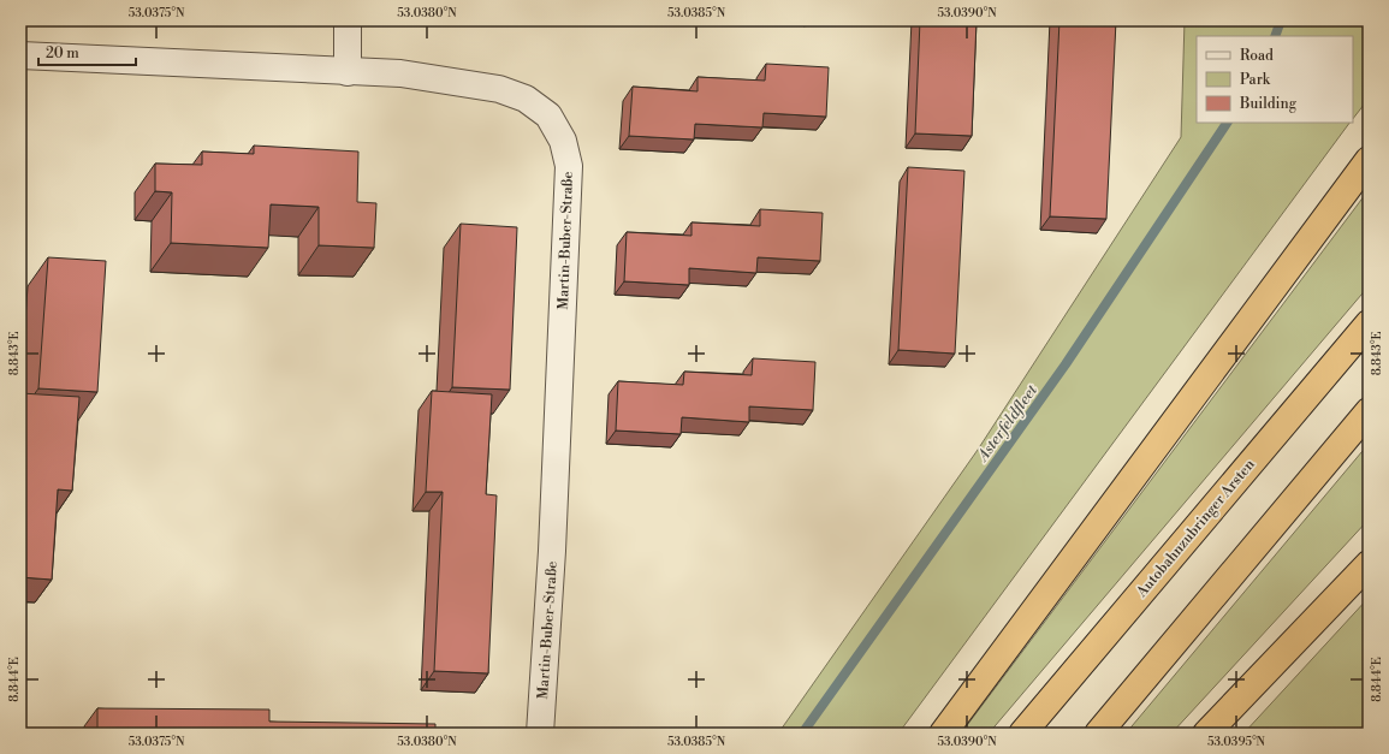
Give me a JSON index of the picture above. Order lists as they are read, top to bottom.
{
  "streets": {
    "highway": ["Autobahnzubringer Arsten"],
    "street": ["Martin-Buber-Straße"]
  },
  "water": ["Asterfeldfleet"],
  "legend": ["Road", "Park", "Building"],
  "scale_bar": "20 m",
  "coordinates": [
    "53.0375°N",
    "53.0380°N",
    "53.0385°N",
    "53.0390°N",
    "8.843°E",
    "8.844°E",
    "53.0395°N"
  ]
}
